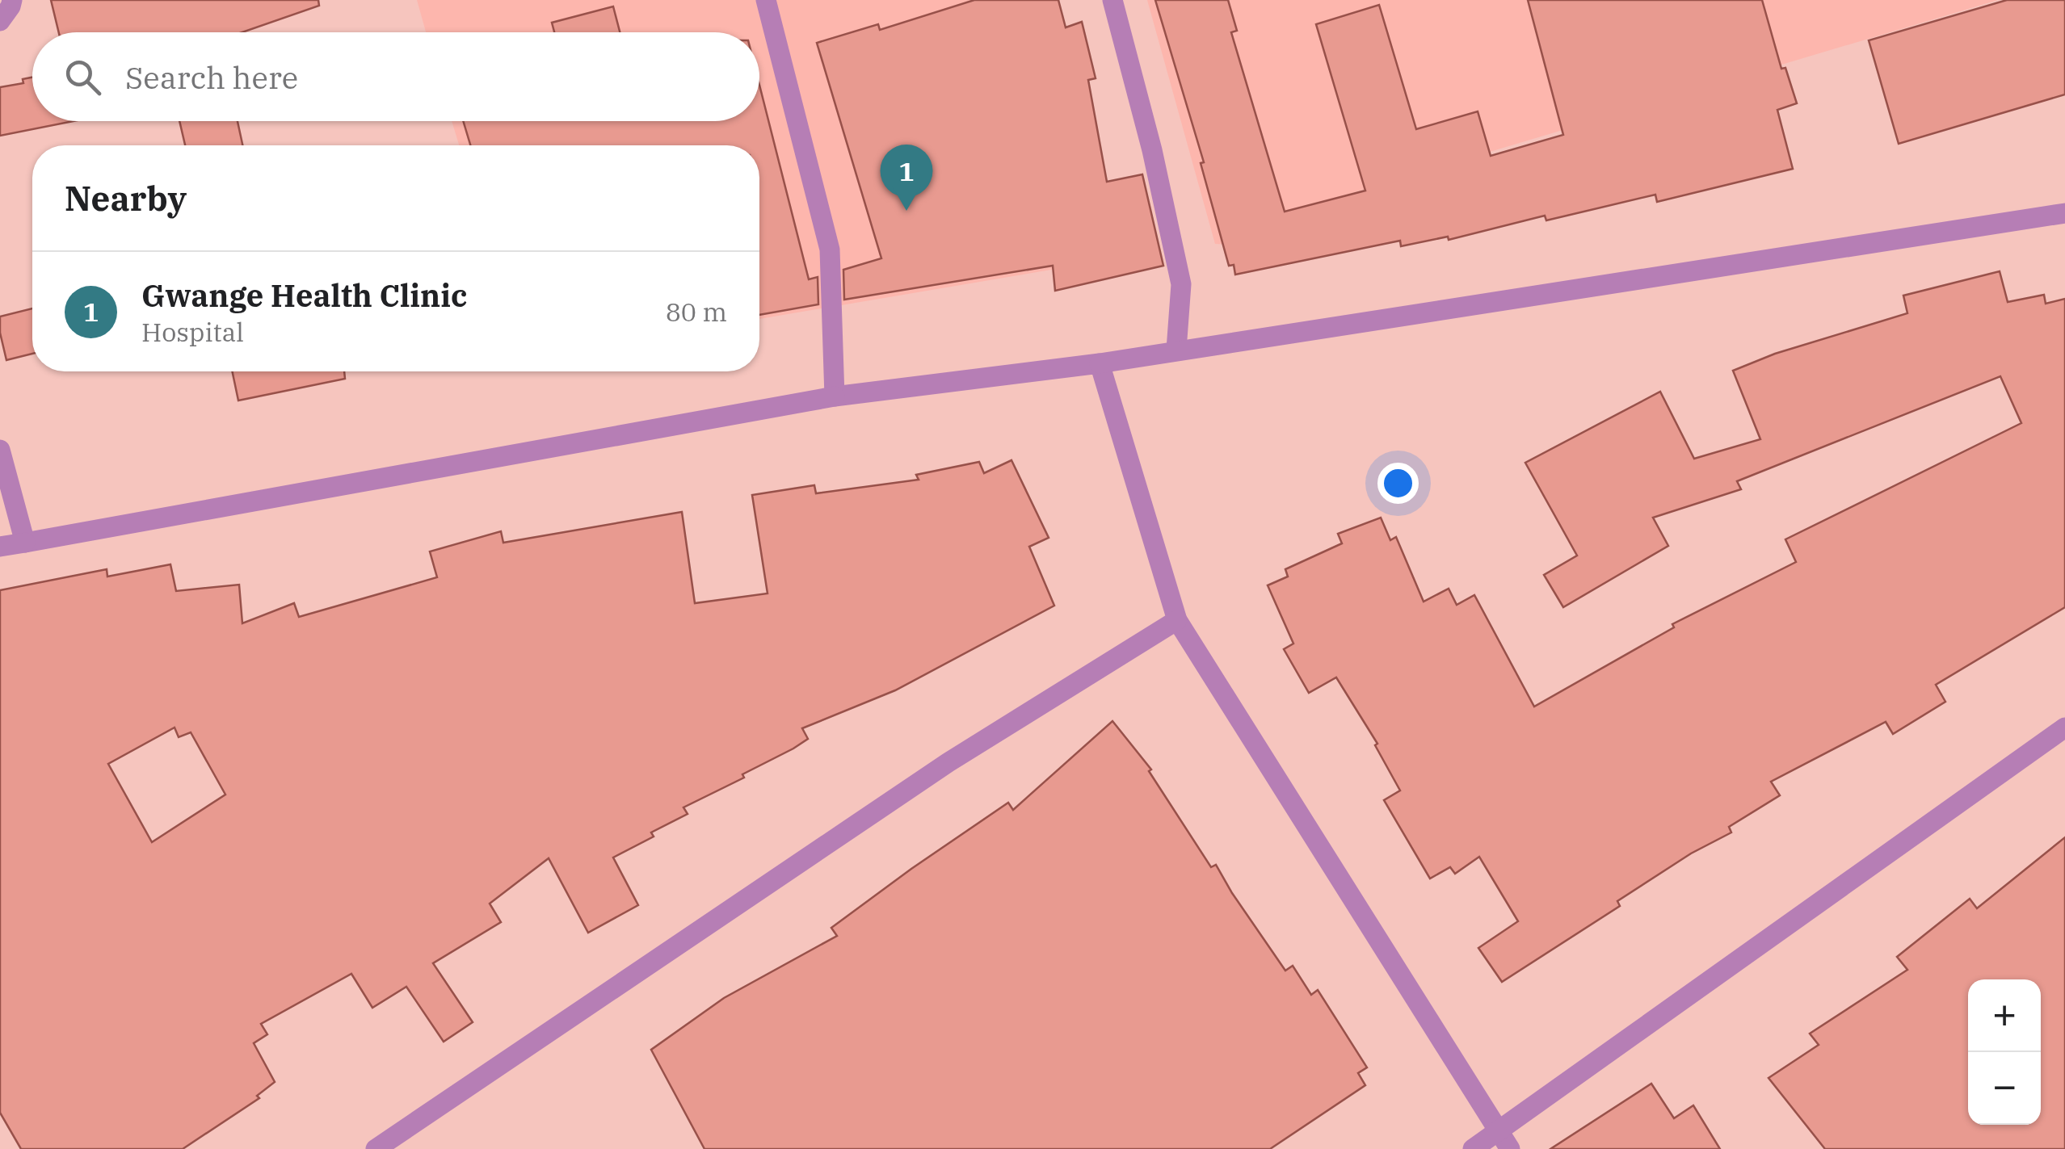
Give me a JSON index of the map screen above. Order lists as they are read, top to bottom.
{
  "page": {
    "search": "Search here",
    "pins": "1",
    "heading": "Nearby",
    "list": [
      {
        "mark": "1",
        "name": "Gwange Health Clinic",
        "note": "Hospital",
        "value": "80 m"
      }
    ],
    "map_buttons": ["+", "−"]
  }
}
